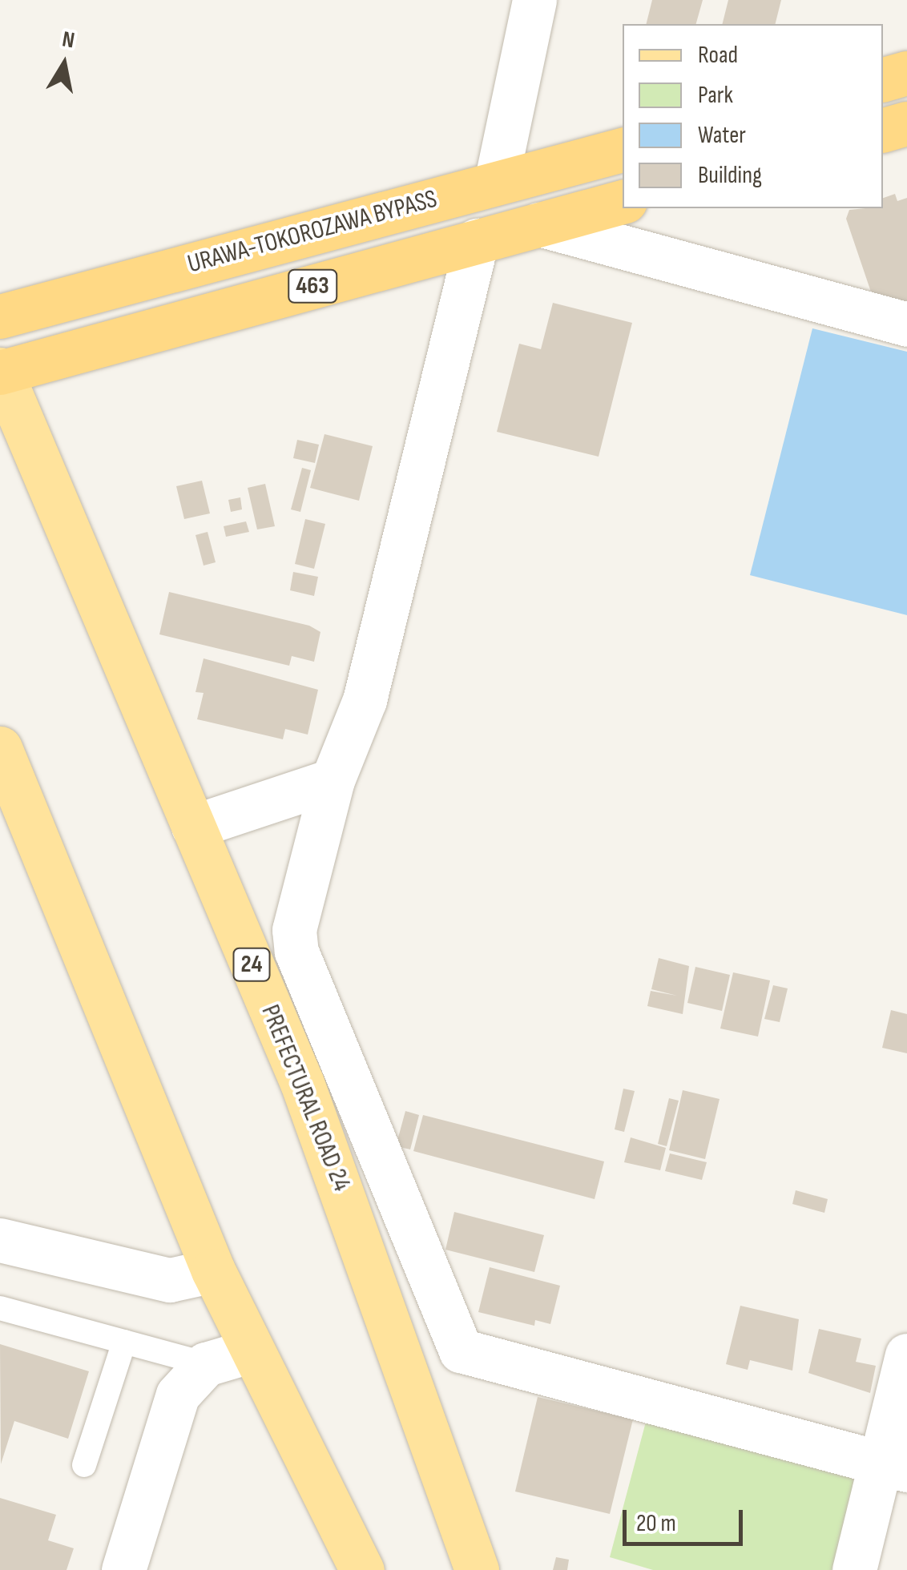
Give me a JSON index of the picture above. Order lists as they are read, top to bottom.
{
  "streets": {
    "highway": ["URAWA-TOKOROZAWA BYPASS", "463"],
    "main road": ["24", "PREFECTURAL ROAD 24"]
  },
  "crossings": [
    ["URAWA-TOKOROZAWA BYPASS", "PREFECTURAL ROAD 24"]
  ],
  "legend": [
    "Road",
    "Park",
    "Water",
    "Building"
  ],
  "scale_bar": "20 m",
  "north": "top"
}
